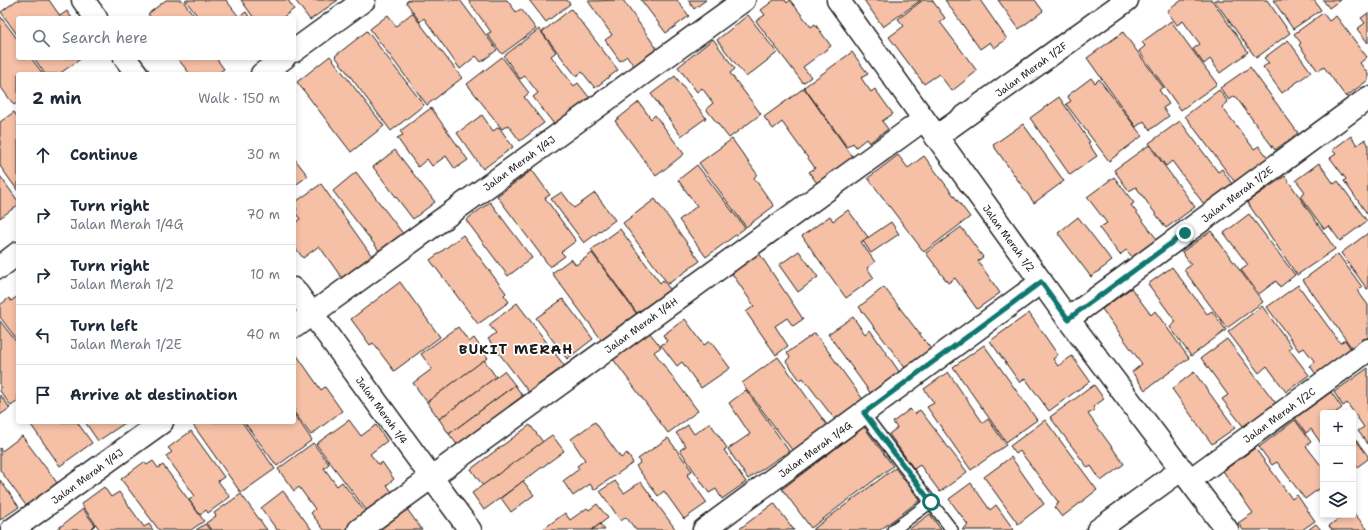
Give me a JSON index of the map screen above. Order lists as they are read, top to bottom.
{
  "streets": {
    "street": [
      "Jalan Merah 1/2F",
      "Jalan Merah 1/4J",
      "Jalan Merah 1/2E",
      "Jalan Merah 1/2",
      "Jalan Merah 1/4H",
      "Jalan Merah 1/4",
      "Jalan Merah 1/2C",
      "Jalan Merah 1/4G"
    ]
  },
  "crossings": [
    ["Jalan Merah 1/2F", "Jalan Merah 1/2"],
    ["Jalan Merah 1/4J", "Jalan Merah 1/4"],
    ["Jalan Merah 1/2E", "Jalan Merah 1/2"],
    ["Jalan Merah 1/2", "Jalan Merah 1/4H"],
    ["Jalan Merah 1/2", "Jalan Merah 1/2C"],
    ["Jalan Merah 1/2", "Jalan Merah 1/4G"],
    ["Jalan Merah 1/4H", "Jalan Merah 1/4"]
  ],
  "districts": ["BUKIT MERAH"],
  "page": {
    "search": "Search here",
    "heading": ["2 min", "Walk · 150 m"],
    "list": [
      ["Continue", "30 m"],
      ["Turn right", "Jalan Merah 1/4G", "70 m"],
      ["Turn right", "Jalan Merah 1/2", "10 m"],
      ["Turn left", "Jalan Merah 1/2E", "40 m"],
      "Arrive at destination"
    ],
    "map_buttons": ["+", "−"]
  }
}
